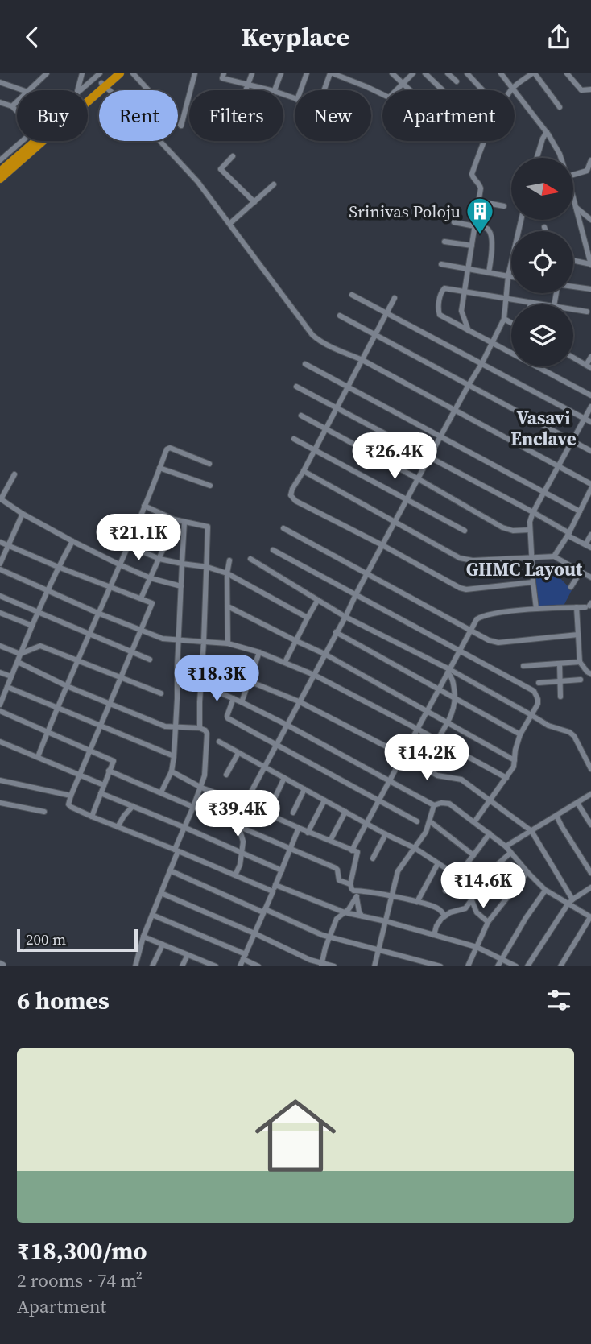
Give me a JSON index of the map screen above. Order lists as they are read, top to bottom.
{
  "districts": ["Vasavi Enclave", "GHMC Layout"],
  "places": {
    "building": ["Srinivas Poloju"]
  },
  "scale_bar": "200 m",
  "north": "right",
  "page": {
    "header": "Keyplace",
    "chip": [
      "Buy",
      "Rent",
      "Filters",
      "New",
      "Apartment"
    ],
    "price": [
      "₹26.4K",
      "₹21.1K",
      "₹18.3K",
      "₹14.2K",
      "₹39.4K",
      "₹14.6K"
    ],
    "scale": "200 m",
    "heading": "6 homes",
    "list": [
      {
        "name": "₹18,300/mo",
        "note": "2 rooms · 74 m² · Apartment"
      }
    ]
  }
}
